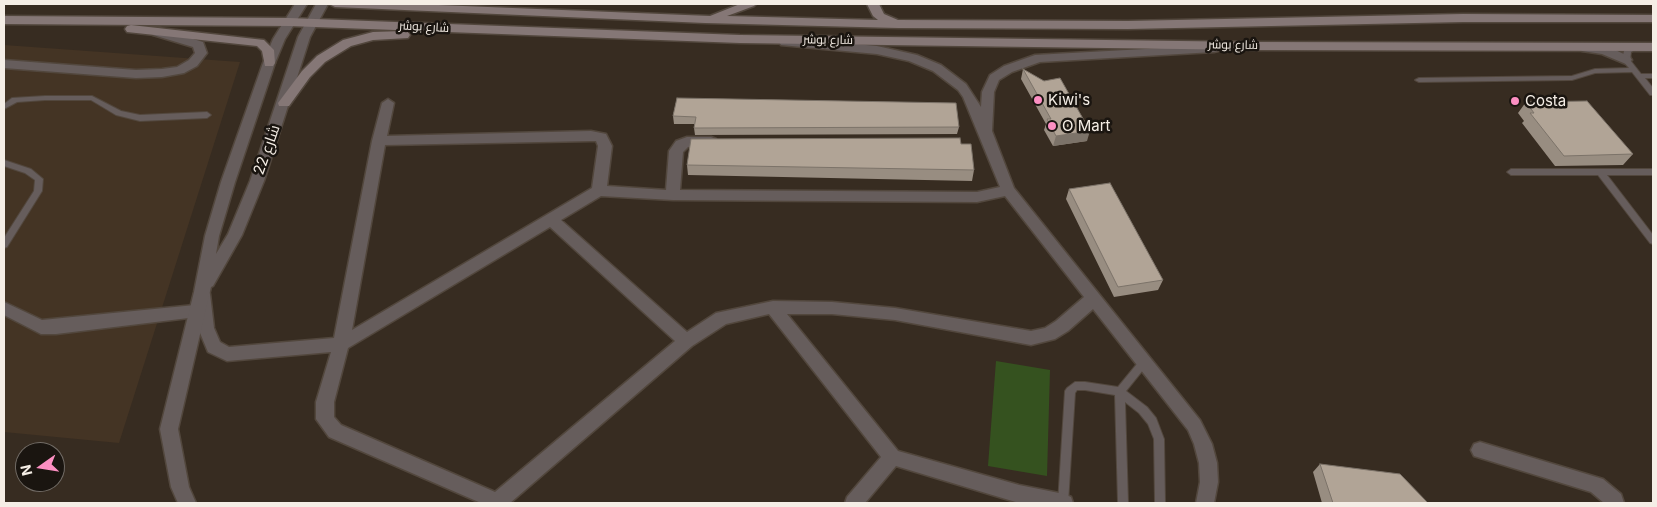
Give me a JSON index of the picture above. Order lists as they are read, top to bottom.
{
  "streets": {
    "main road": ["شارع بوشر"],
    "street": ["شارع 22"]
  },
  "crossings": [
    ["شارع بوشر", "شارع 22"]
  ],
  "places": ["Kiwi's", "Costa", "O Mart"],
  "north": "left"
}
